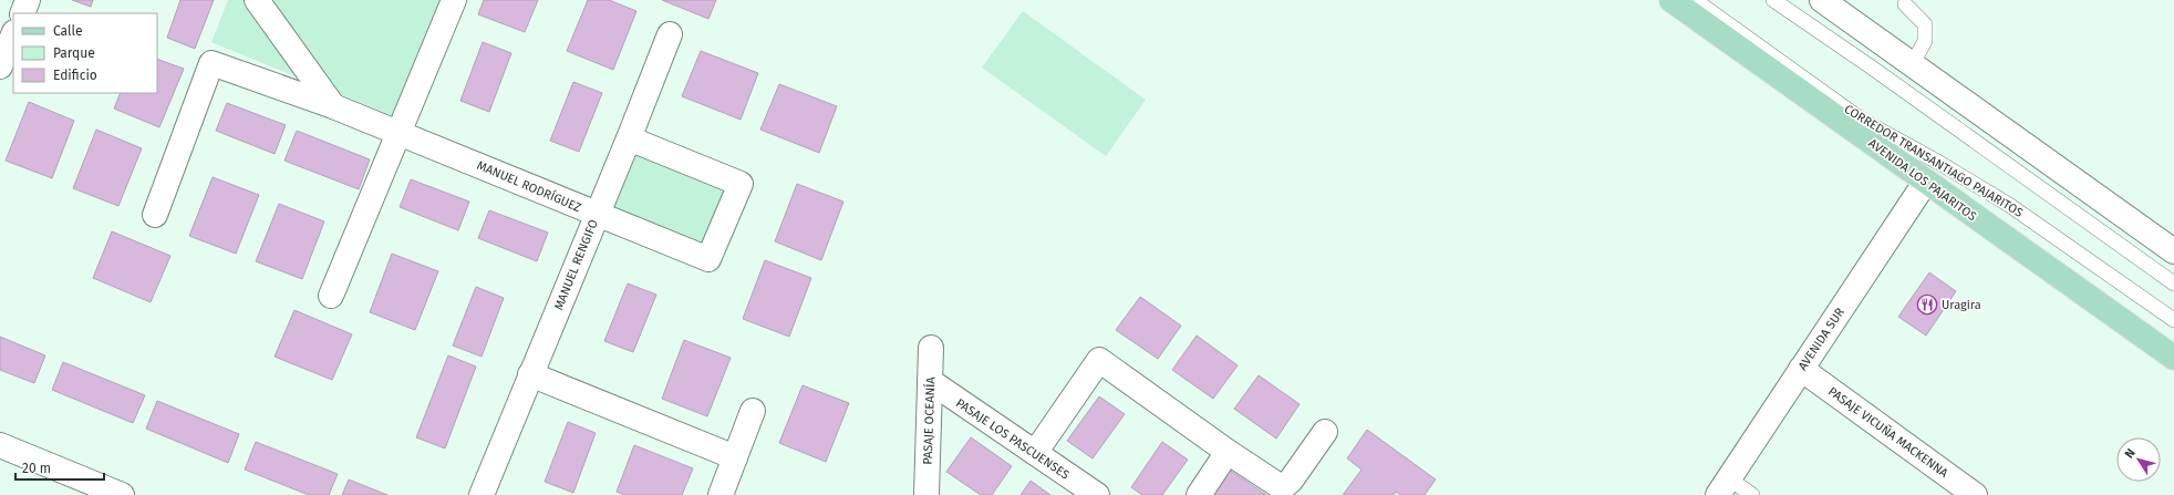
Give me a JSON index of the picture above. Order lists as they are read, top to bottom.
{
  "streets": {
    "main road": ["AVENIDA LOS PAJARITOS"],
    "street": [
      "MANUEL RODRÍGUEZ",
      "MANUEL RENGIFO",
      "AVENIDA SUR",
      "PASAJE OCEANÍA",
      "PASAJE VICUÑA MACKENNA",
      "PASAJE LOS PASCUENSES"
    ],
    "lane": ["CORREDOR TRANSANTIAGO PAJARITOS"]
  },
  "crossings": [
    ["AVENIDA LOS PAJARITOS", "AVENIDA SUR"],
    ["MANUEL RODRÍGUEZ", "MANUEL RENGIFO"],
    ["AVENIDA SUR", "PASAJE VICUÑA MACKENNA"],
    ["PASAJE OCEANÍA", "PASAJE LOS PASCUENSES"]
  ],
  "places": {
    "restaurant": ["Uragira"]
  },
  "legend": ["Calle", "Parque", "Edificio"],
  "scale_bar": "20 m",
  "north": "top left"
}
